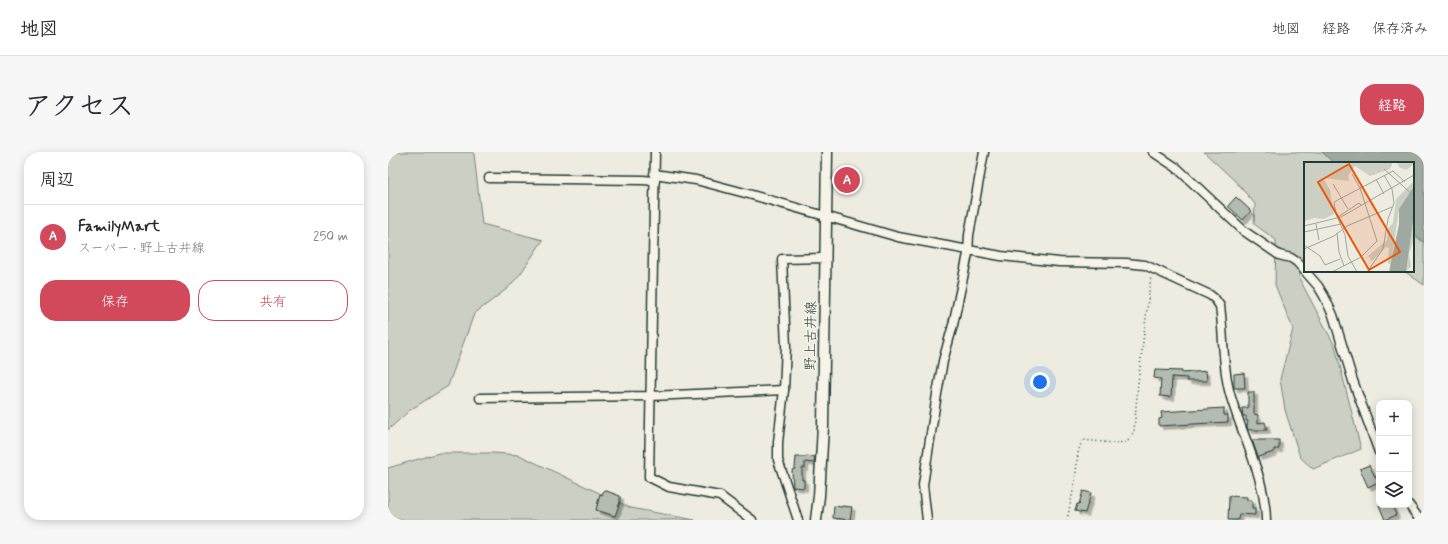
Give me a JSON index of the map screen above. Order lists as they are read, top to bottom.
{
  "streets": {
    "main road": ["野上古井線"]
  },
  "page": {
    "header": "地図",
    "nav": ["地図", "経路", "保存済み"],
    "title": "アクセス",
    "buttons": [
      "経路",
      ["保存", "共有"]
    ],
    "heading": "周辺",
    "pins": "A",
    "list": [
      {
        "mark": "A",
        "name": "FamilyMart",
        "note": "スーパー · 野上古井線",
        "value": "250 m"
      }
    ],
    "map_buttons": ["+", "−"]
  }
}
